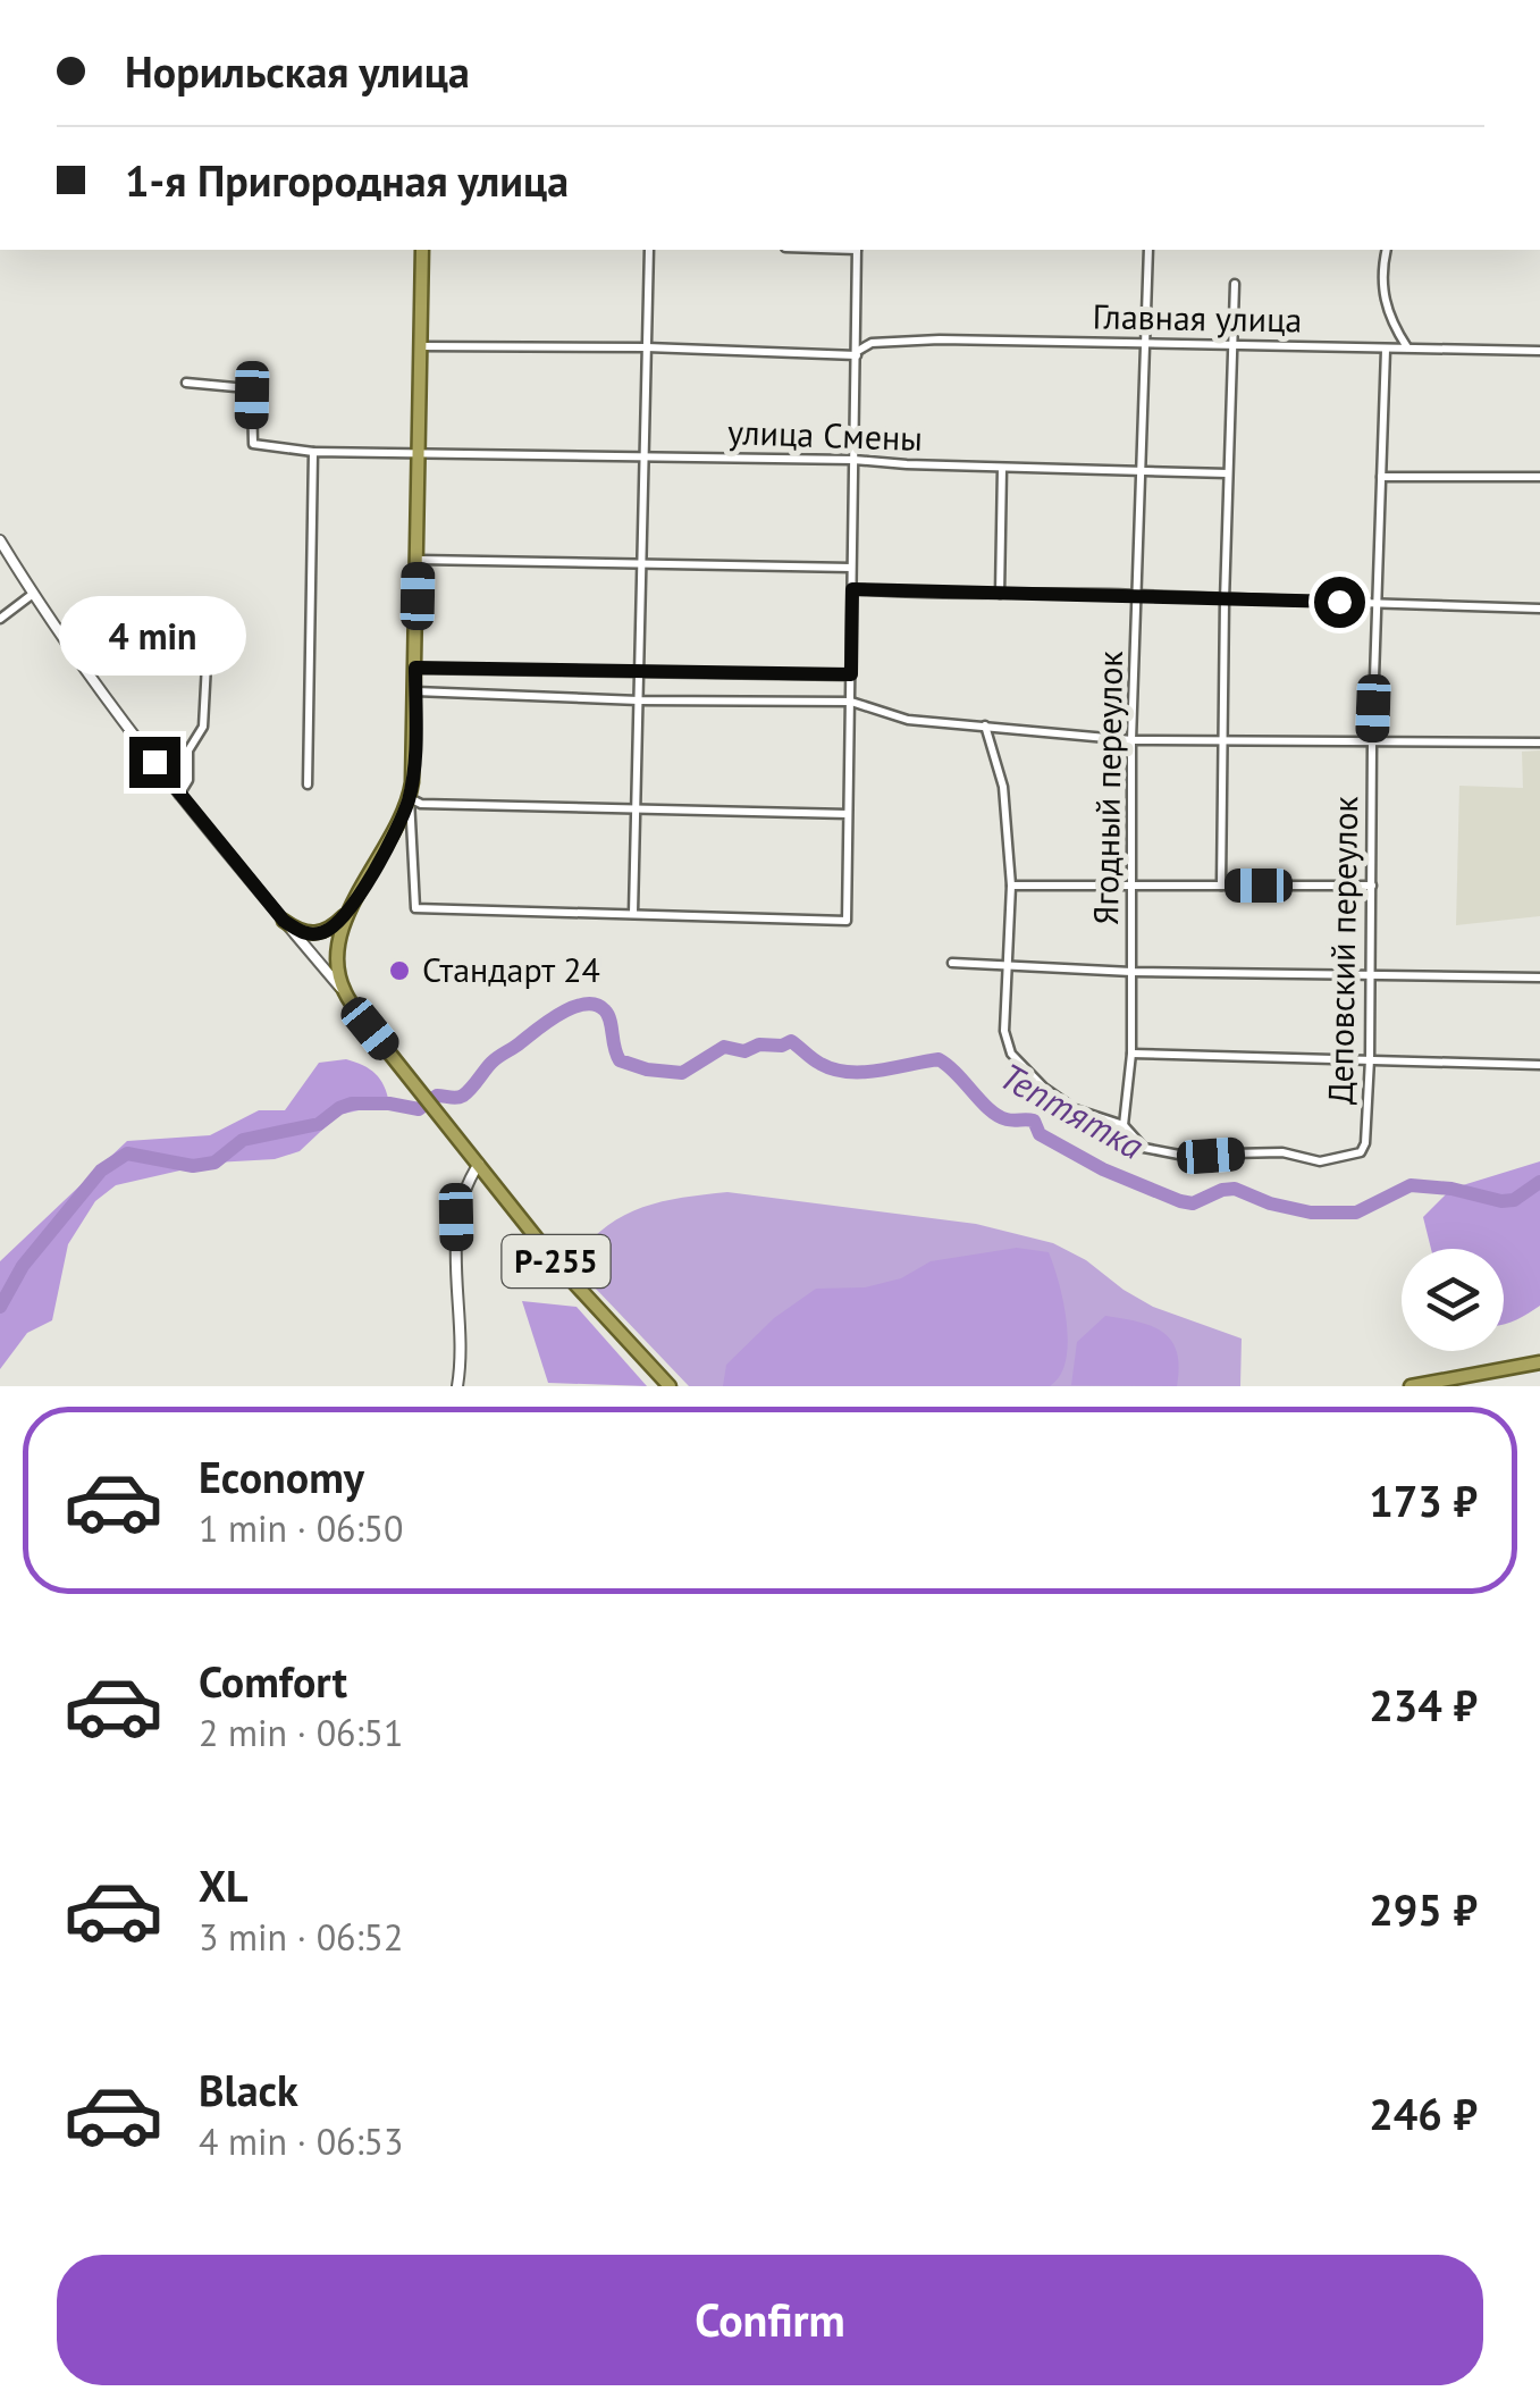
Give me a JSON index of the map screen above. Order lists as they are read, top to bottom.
{
  "streets": {
    "highway": ["Р-255"],
    "street": [
      "Главная улица",
      "улица Смены",
      "Ягодный переулок",
      "Деповский переулок"
    ]
  },
  "crossings": [
    ["Главная улица", "Ягодный переулок"],
    ["Главная улица", "Деповский переулок"],
    ["улица Смены", "Ягодный переулок"],
    ["Ягодный переулок", "Деповский переулок"]
  ],
  "water": ["Тептятка"],
  "places": ["Стандарт 24"],
  "page": {
    "banner": ["Норильская улица", "1-я Пригородная улица"],
    "bubble": "4 min",
    "list": [
      {
        "name": "Economy",
        "note": "1 min · 06:50",
        "value": "173 ₽"
      },
      {
        "name": "Comfort",
        "note": "2 min · 06:51",
        "value": "234 ₽"
      },
      {
        "name": "XL",
        "note": "3 min · 06:52",
        "value": "295 ₽"
      },
      {
        "name": "Black",
        "note": "4 min · 06:53",
        "value": "246 ₽"
      }
    ],
    "buttons": "Confirm"
  }
}
